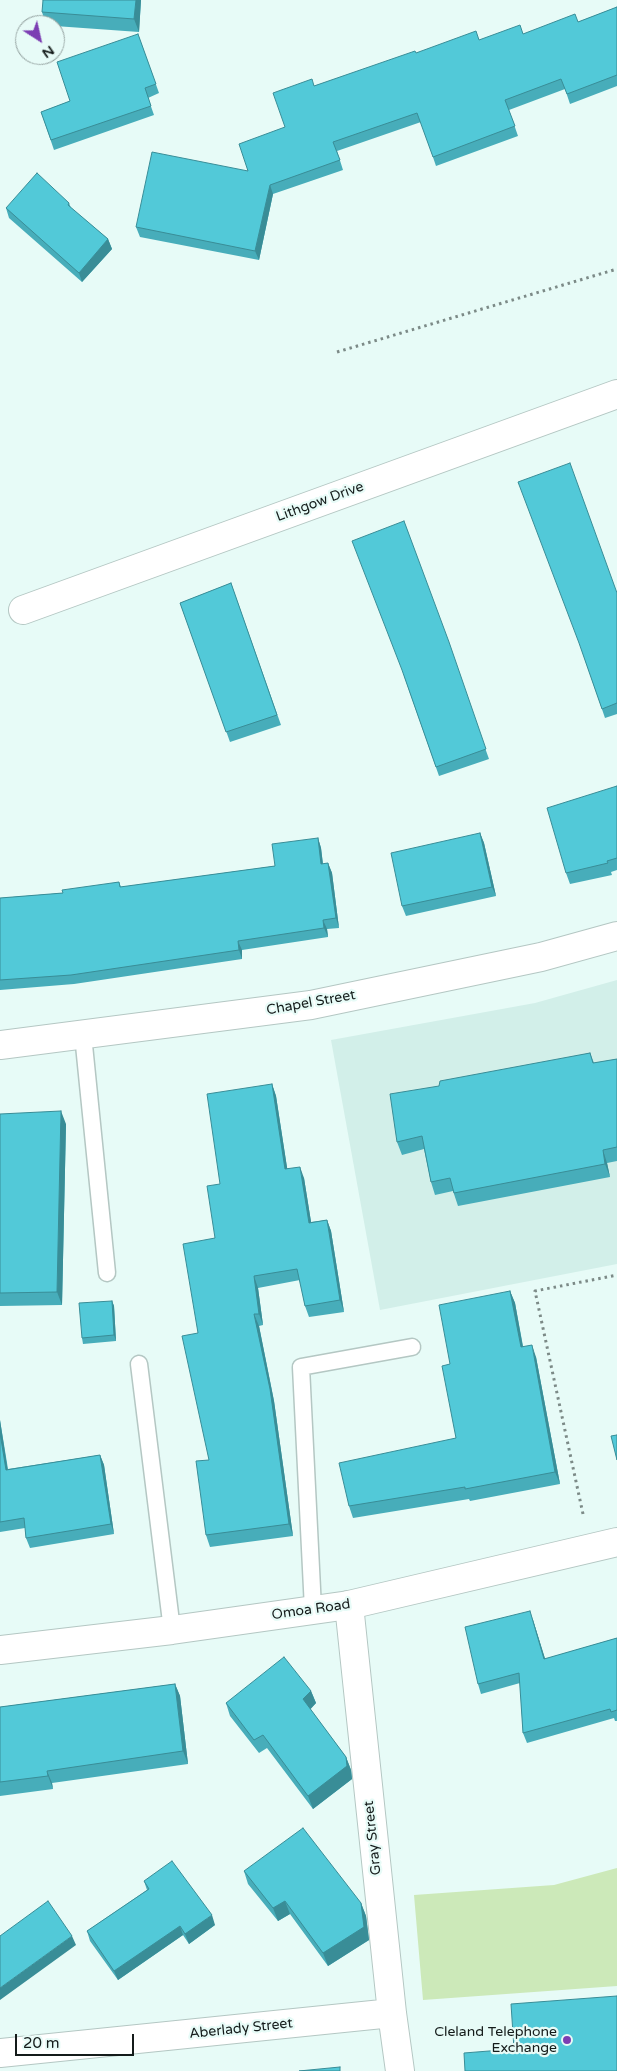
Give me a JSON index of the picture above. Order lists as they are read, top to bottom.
{
  "streets": {
    "street": [
      "Lithgow Drive",
      "Chapel Street",
      "Omoa Road",
      "Gray Street",
      "Aberlady Street"
    ]
  },
  "crossings": [
    ["Omoa Road", "Gray Street"],
    ["Gray Street", "Aberlady Street"]
  ],
  "places": ["Cleland Telephone Exchange"],
  "scale_bar": "20 m",
  "north": "bottom right"
}
